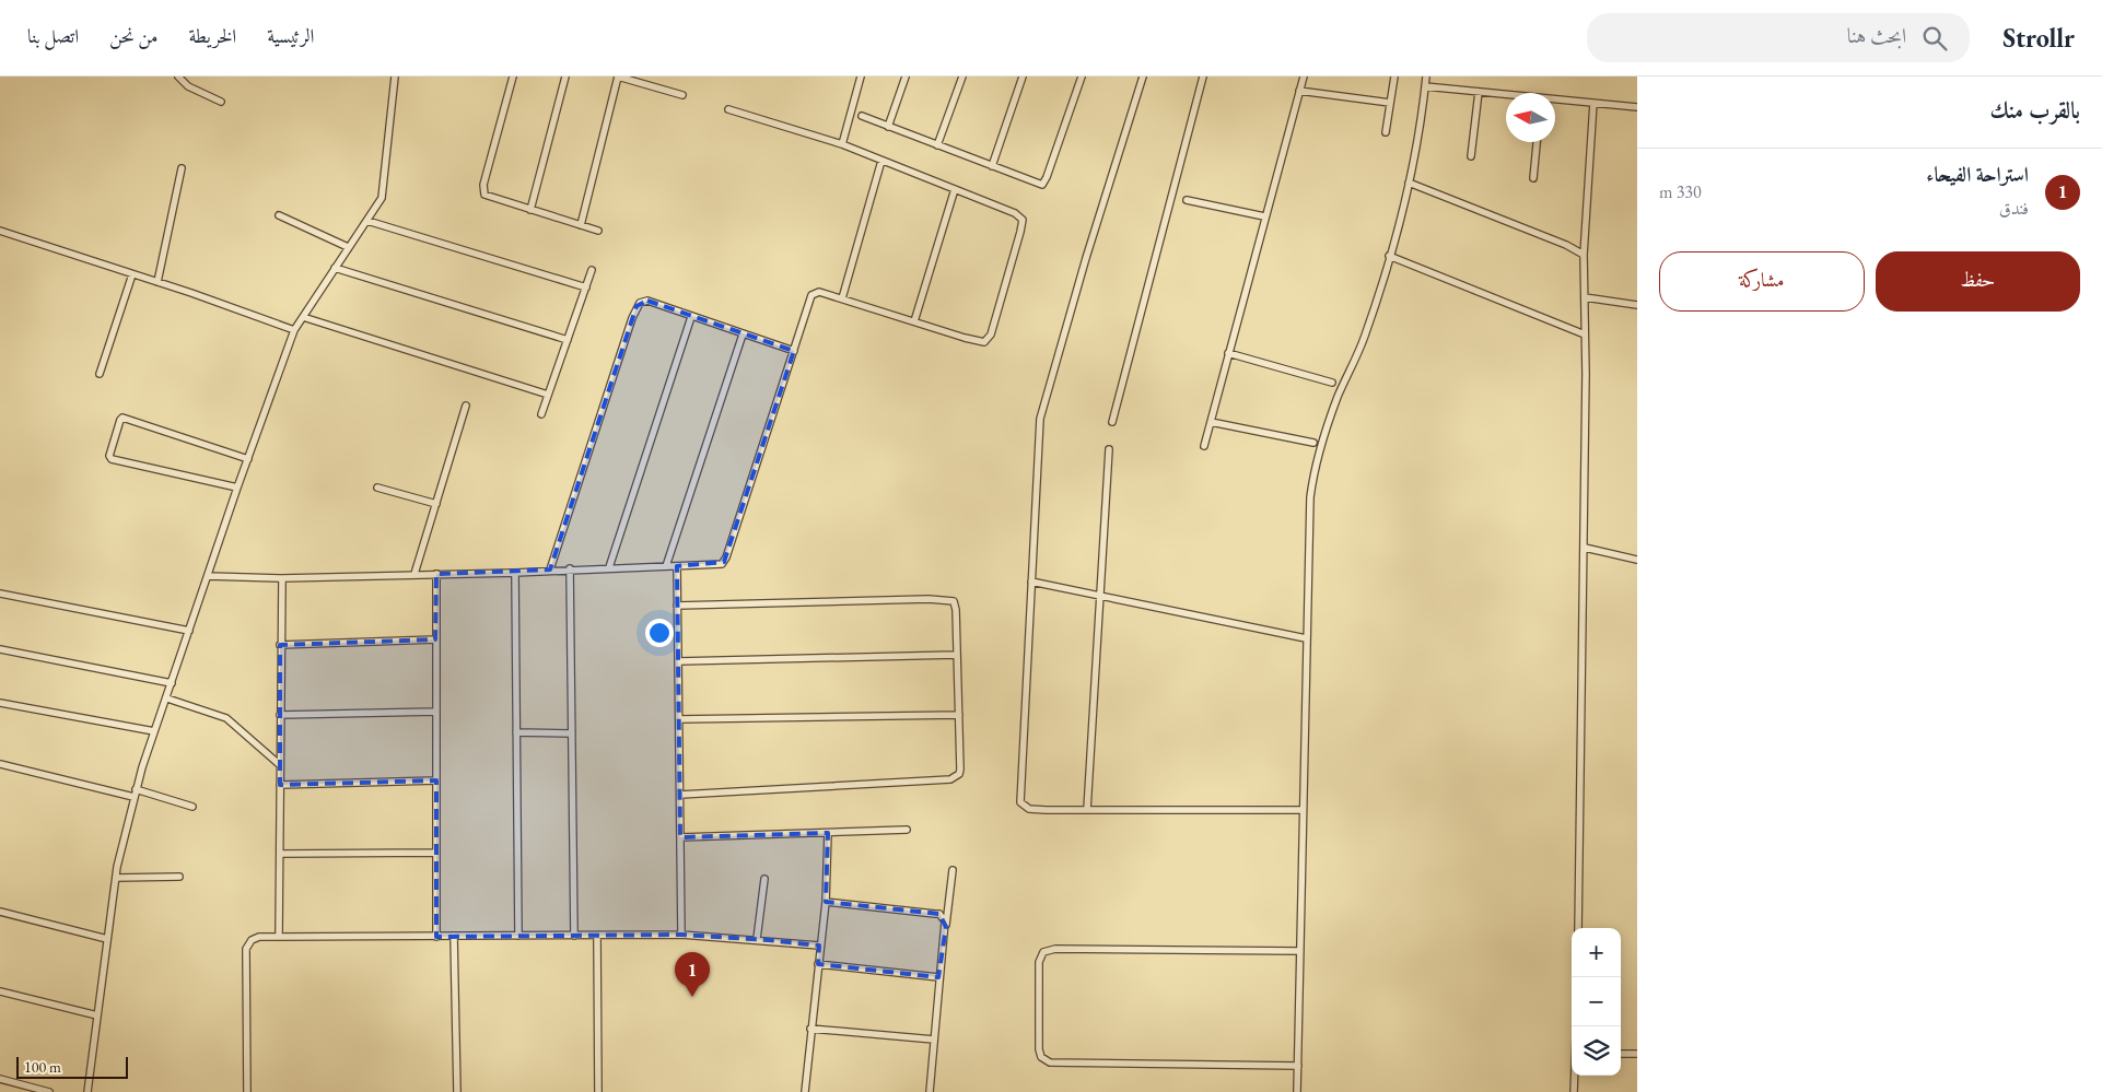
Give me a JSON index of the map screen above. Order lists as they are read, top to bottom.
{
  "scale_bar": "100 m",
  "north": "left",
  "page": {
    "header": "Strollr",
    "search": "ابحث هنا",
    "nav": [
      "الرئيسية",
      "الخريطة",
      "من نحن",
      "اتصل بنا"
    ],
    "heading": "بالقرب منك",
    "list": [
      {
        "mark": "1",
        "name": "استراحة الفيحاء",
        "note": "فندق",
        "value": "330 m"
      }
    ],
    "buttons": ["حفظ", "مشاركة"],
    "map_buttons": ["+", "−"],
    "pins": "1",
    "scale": "100 m"
  }
}
